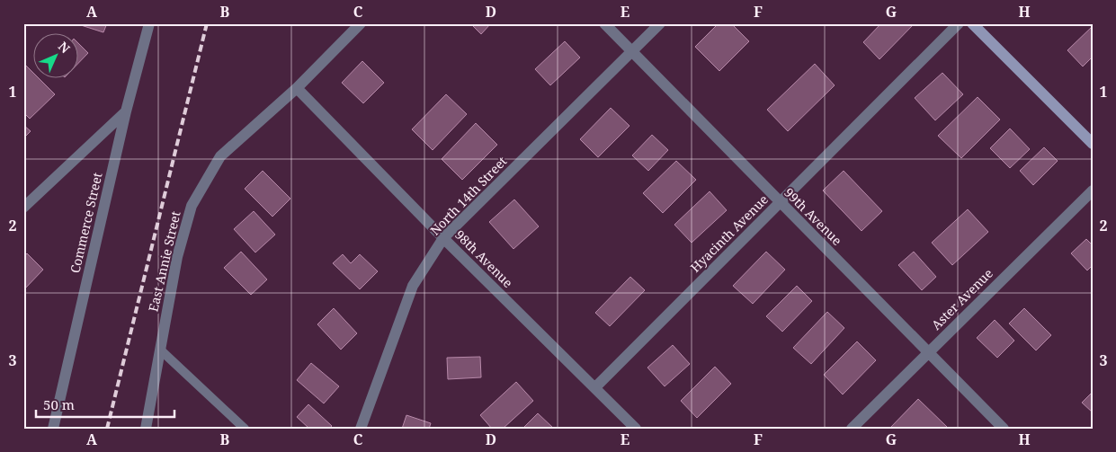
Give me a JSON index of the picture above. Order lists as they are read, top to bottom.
{
  "streets": {
    "street": [
      "North 14th Street",
      "99th Avenue",
      "Commerce Street",
      "Hyacinth Avenue",
      "98th Avenue",
      "East Annie Street",
      "Aster Avenue"
    ]
  },
  "crossings": [
    ["North 14th Street", "99th Avenue"],
    ["North 14th Street", "98th Avenue"],
    ["99th Avenue", "Hyacinth Avenue"],
    ["99th Avenue", "Aster Avenue"],
    ["Hyacinth Avenue", "98th Avenue"],
    ["98th Avenue", "East Annie Street"]
  ],
  "scale_bar": "50 m",
  "north": "top right",
  "grid": {
    "columns": [
      "A",
      "B",
      "C",
      "D",
      "E",
      "F",
      "G",
      "H"
    ],
    "rows": ["1", "2", "3"]
  }
}
